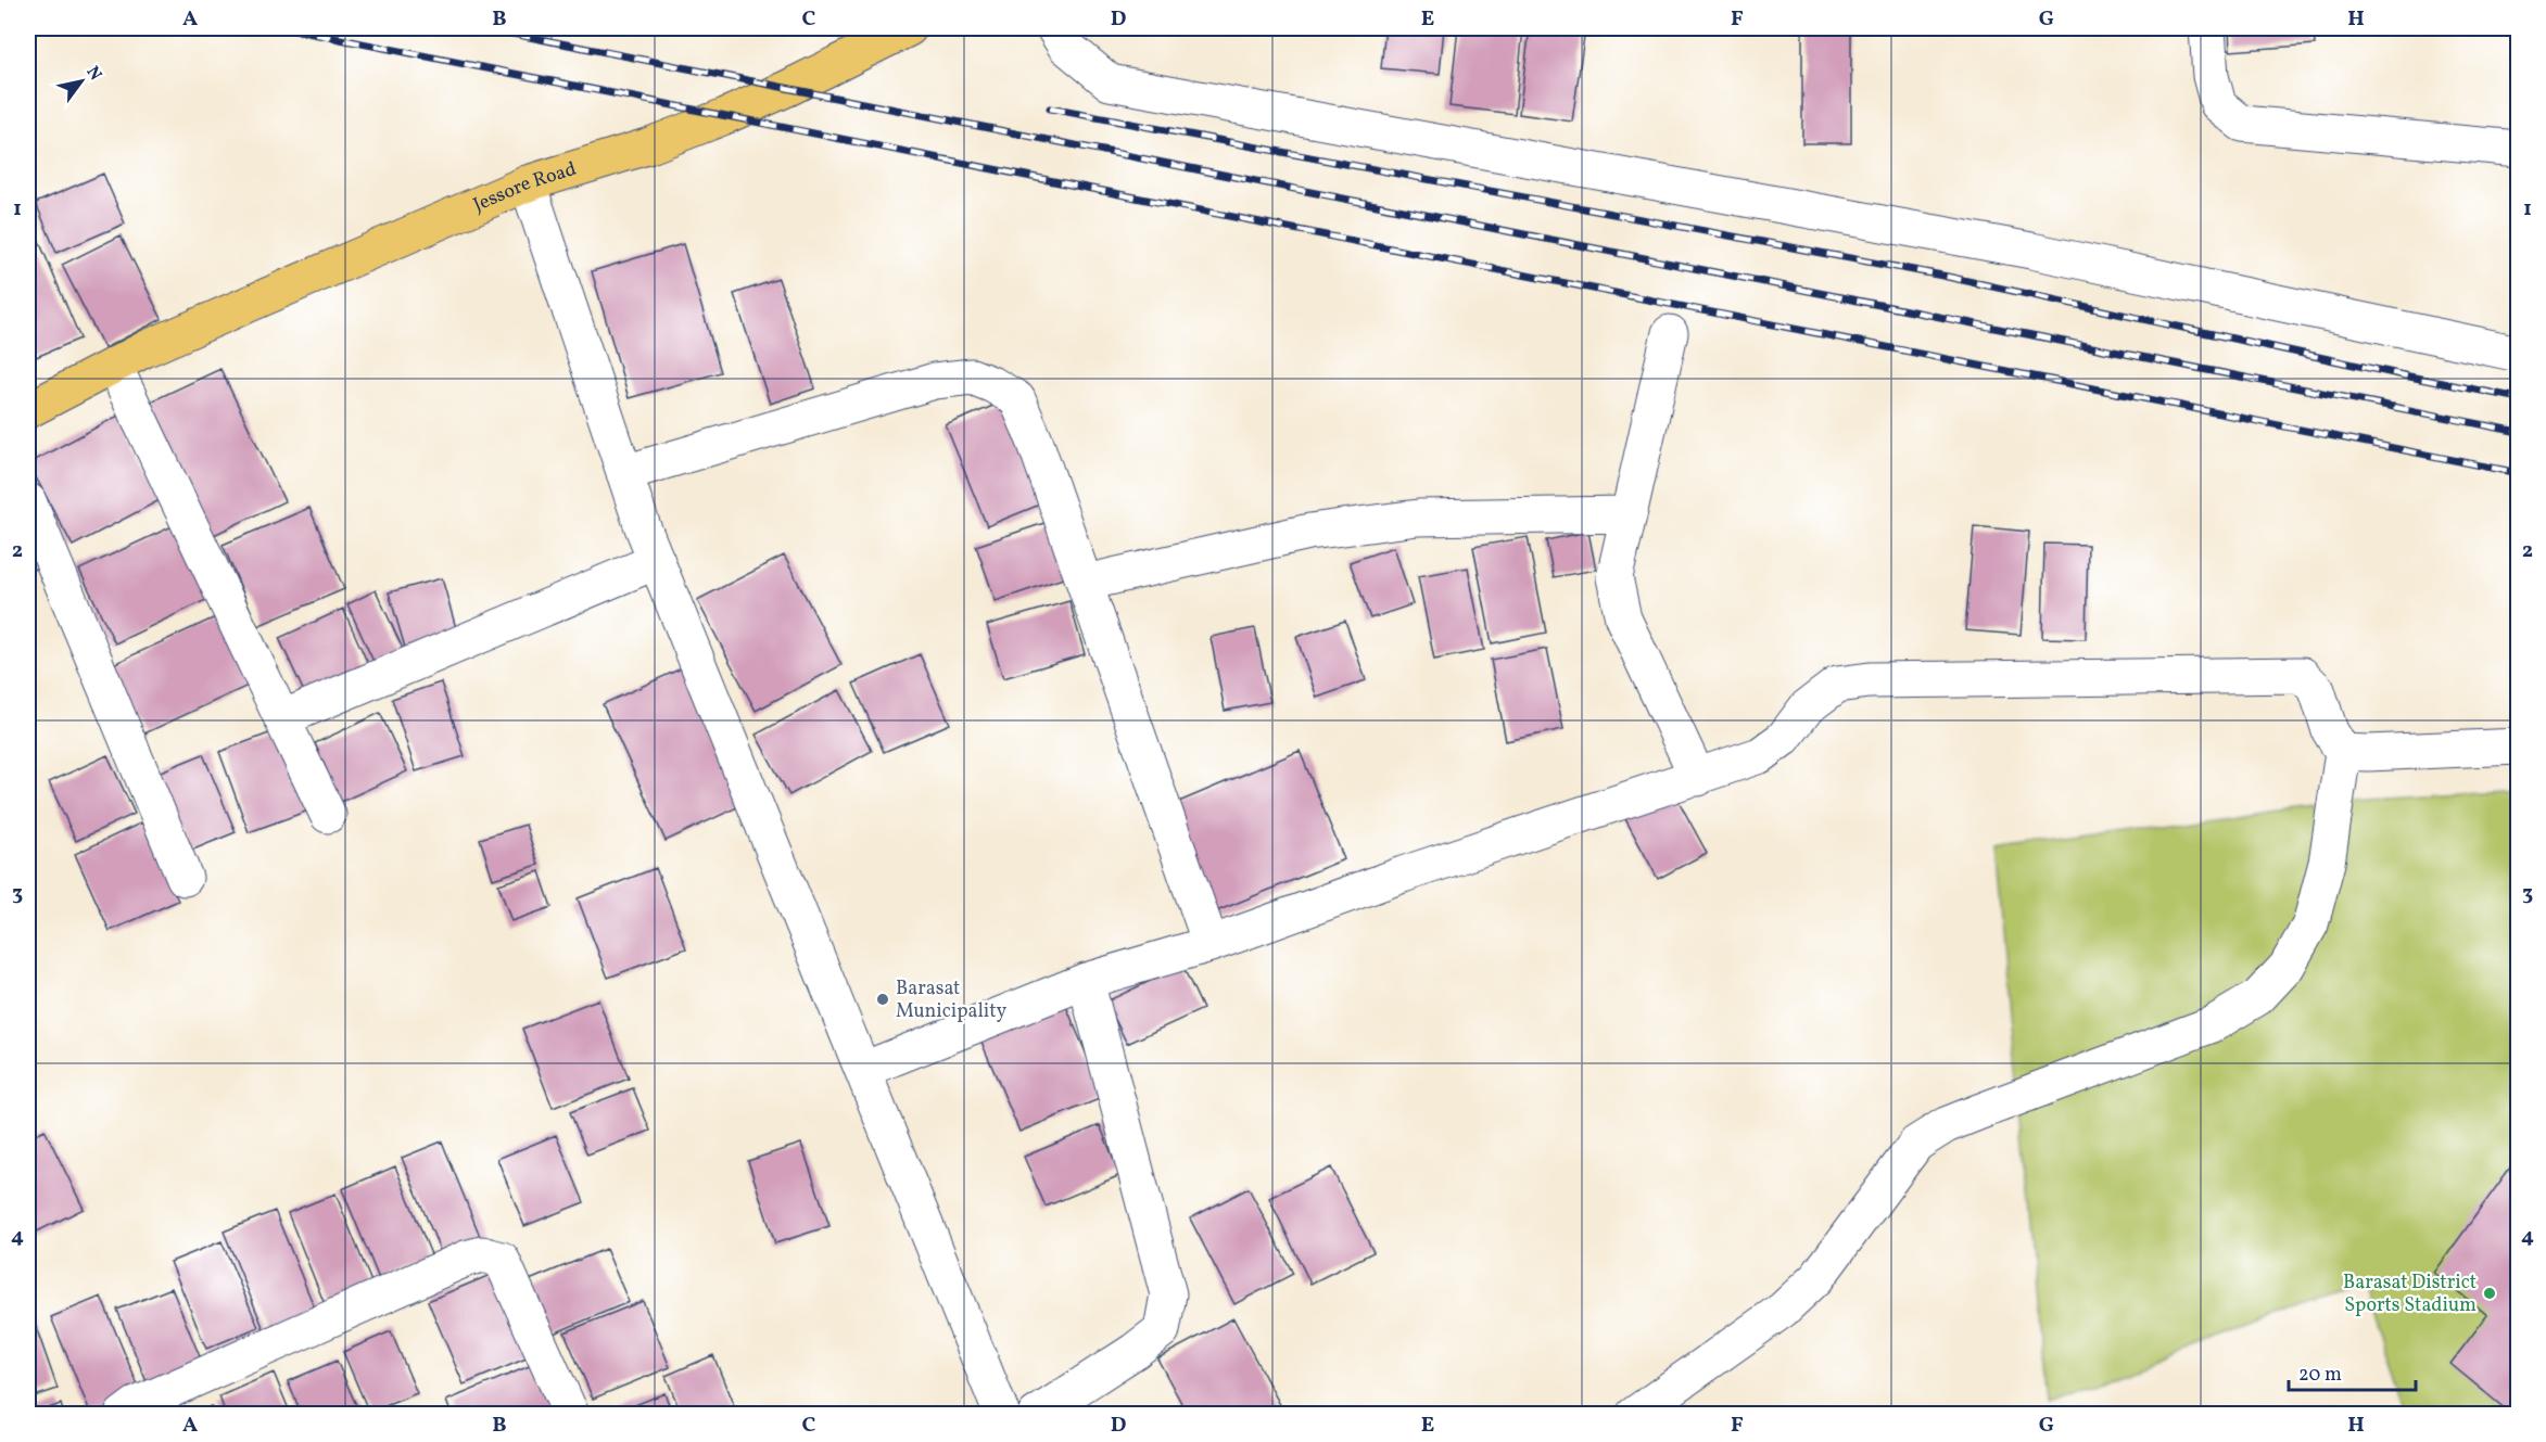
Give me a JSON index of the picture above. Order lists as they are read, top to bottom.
{
  "streets": {
    "highway": ["Jessore Road"]
  },
  "places": ["Barasat Municipality", "Barasat District Sports Stadium"],
  "scale_bar": "20 m",
  "north": "top right",
  "grid": {
    "columns": [
      "A",
      "B",
      "C",
      "D",
      "E",
      "F",
      "G",
      "H"
    ],
    "rows": [
      "1",
      "2",
      "3",
      "4"
    ]
  }
}
